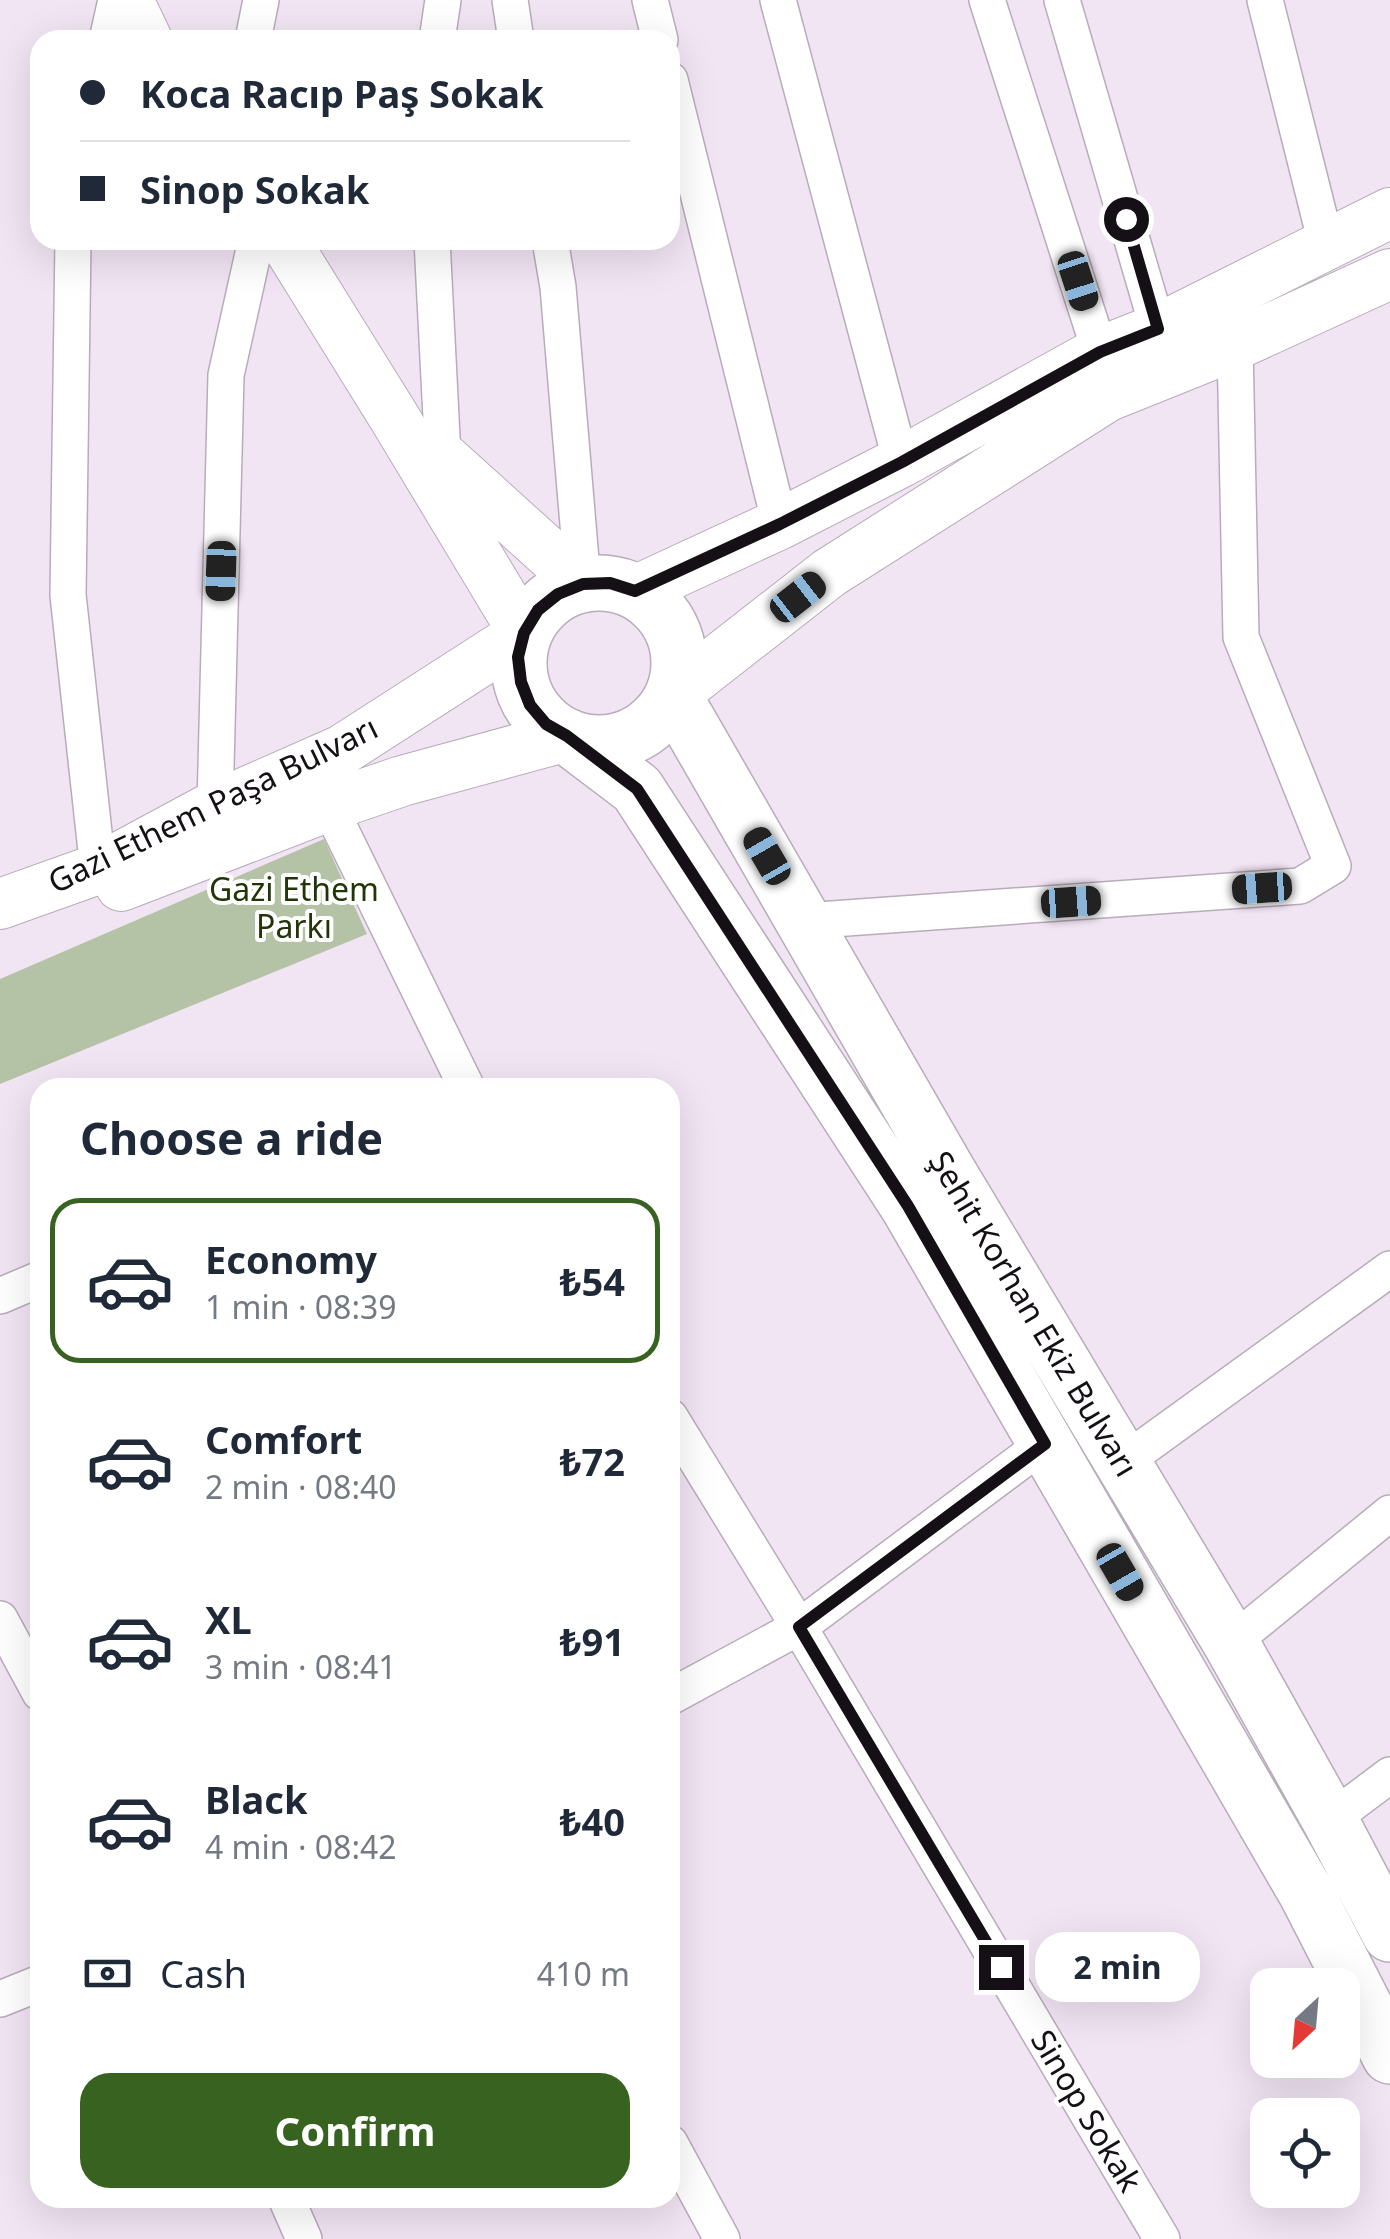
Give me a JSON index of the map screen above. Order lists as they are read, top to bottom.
{
  "streets": {
    "main road": ["Gazi Ethem Paşa Bulvarı", "Şehit Korhan Ekiz Bulvarı"],
    "street": ["Sinop Sokak"]
  },
  "crossings": [
    ["Gazi Ethem Paşa Bulvarı", "Şehit Korhan Ekiz Bulvarı"]
  ],
  "parks": ["Gazi Ethem Parkı"],
  "north": "bottom left",
  "page": {
    "banner": ["Koca Racıp Paş Sokak", "Sinop Sokak"],
    "heading": "Choose a ride",
    "list": [
      {
        "name": "Economy",
        "note": "1 min · 08:39",
        "value": "₺54"
      },
      {
        "name": "Comfort",
        "note": "2 min · 08:40",
        "value": "₺72"
      },
      {
        "name": "XL",
        "note": "3 min · 08:41",
        "value": "₺91"
      },
      {
        "name": "Black",
        "note": "4 min · 08:42",
        "value": "₺40"
      }
    ],
    "pay": ["Cash", "410 m"],
    "bubble": "2 min",
    "buttons": "Confirm"
  }
}
